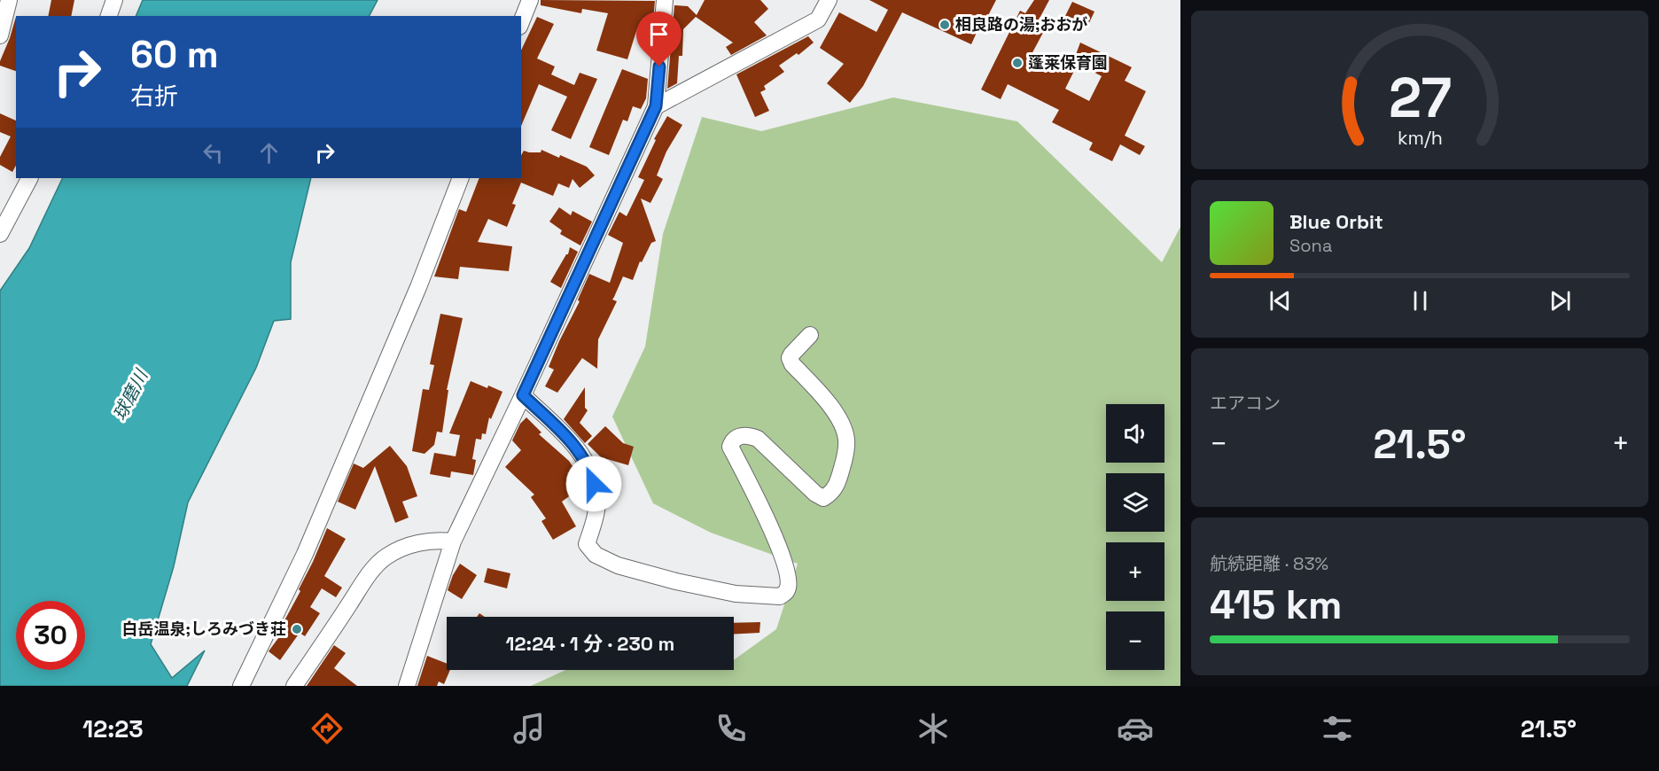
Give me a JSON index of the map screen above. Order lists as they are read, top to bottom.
{
  "water": ["球磨川"],
  "places": ["相良路の湯;おおが", "蓬莱保育園", "白岳温泉;しろみづき荘"],
  "page": {
    "turn": ["60 m", "右折"],
    "song": ["Blue Orbit", "Sona"],
    "tile": [
      "エアコン",
      ["航続距離 · 83%", "415 km"]
    ],
    "map_buttons": ["+", "−"],
    "heat": ["−", "21.5°", "+"],
    "limit": "30",
    "trip": "12:24 · 1 分 · 230 m",
    "tabs": ["12:23", "21.5°"],
    "gauge": ["27", "km/h"]
  }
}
